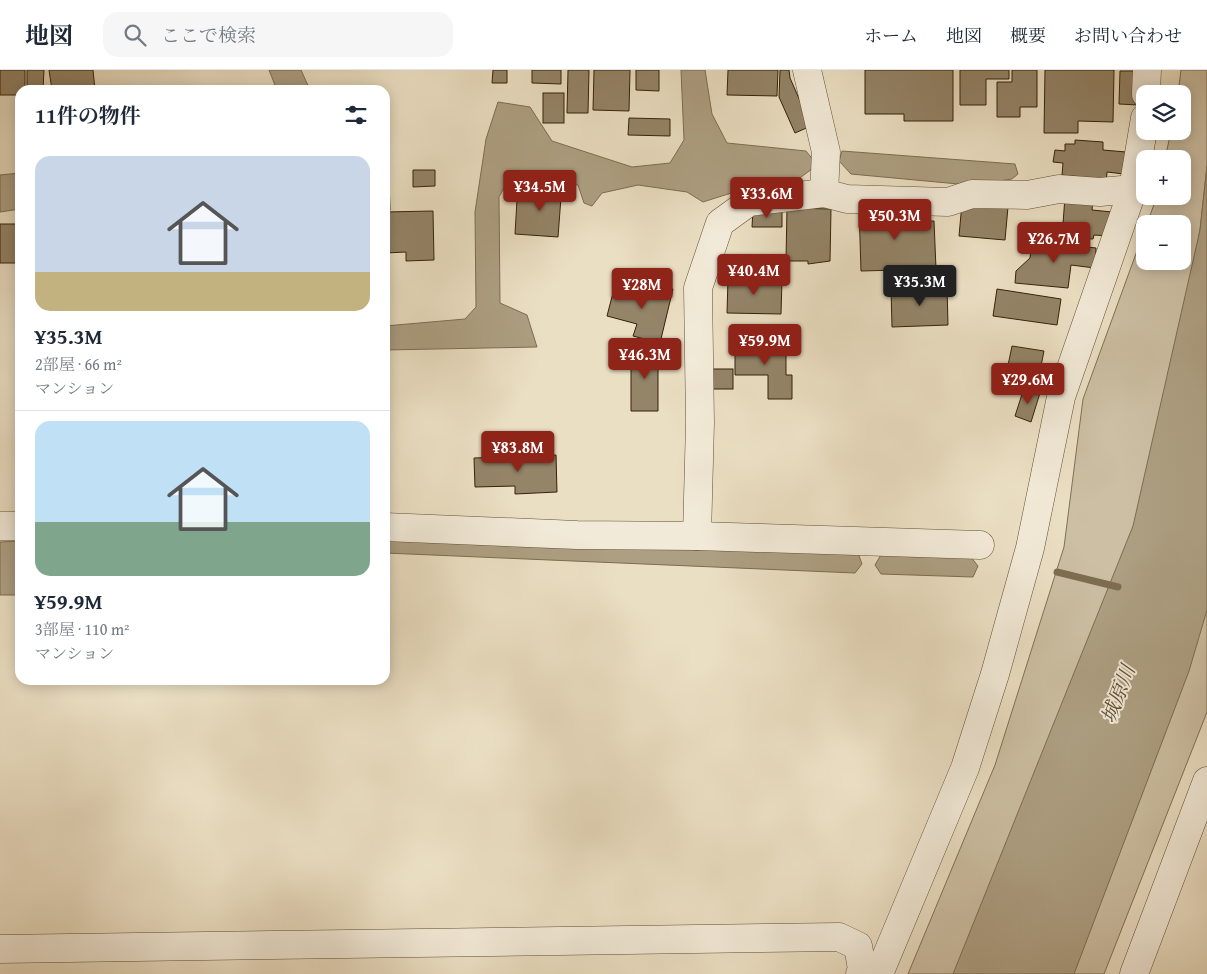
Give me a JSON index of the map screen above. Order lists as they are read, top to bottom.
{
  "water": ["城原川"],
  "page": {
    "header": "地図",
    "search": "ここで検索",
    "nav": [
      "ホーム",
      "地図",
      "概要",
      "お問い合わせ"
    ],
    "map_buttons": ["+", "−"],
    "heading": "11件の物件",
    "list": [
      {
        "name": "¥35.3M",
        "note": "2部屋 · 66 m² · マンション"
      },
      {
        "name": "¥59.9M",
        "note": "3部屋 · 110 m² · マンション"
      }
    ],
    "price": [
      "¥34.5M",
      "¥33.6M",
      "¥50.3M",
      "¥26.7M",
      "¥40.4M",
      "¥35.3M",
      "¥28M",
      "¥59.9M",
      "¥46.3M",
      "¥29.6M",
      "¥83.8M"
    ]
  }
}
